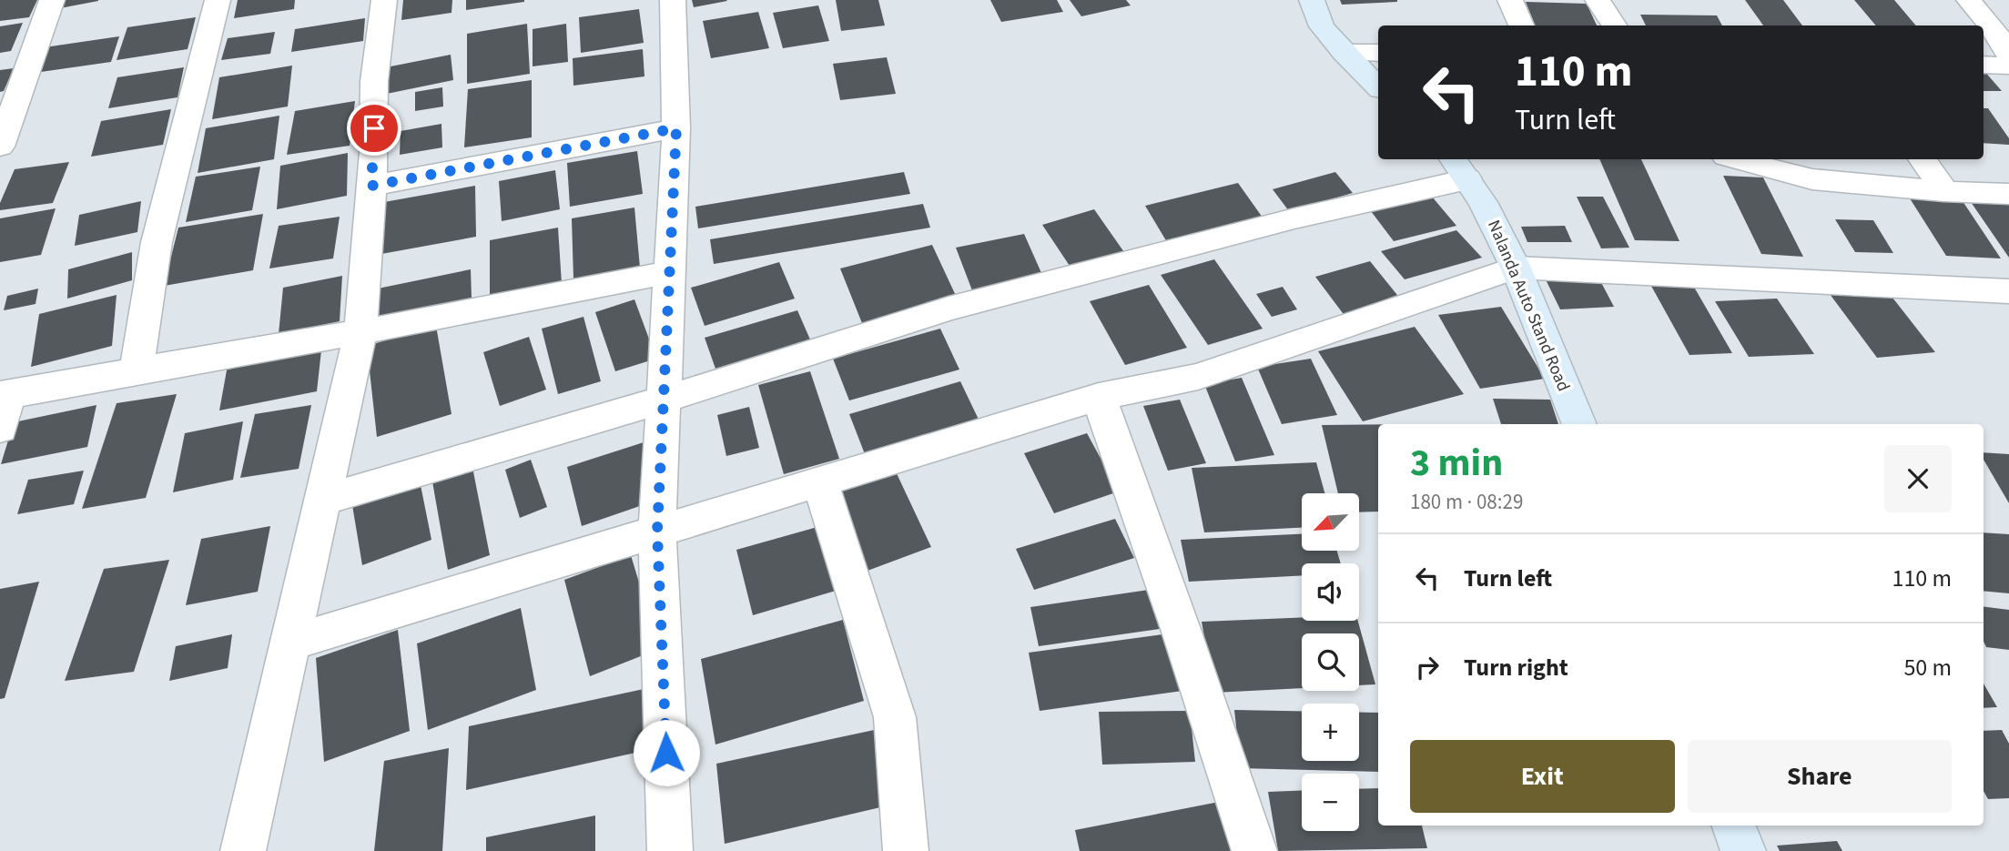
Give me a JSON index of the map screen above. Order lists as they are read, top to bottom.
{
  "streets": {
    "street": ["Nalanda Auto Stand Road"]
  },
  "north": "bottom left",
  "page": {
    "turn": ["110 m", "Turn left"],
    "heading": ["3 min", "180 m · 08:29"],
    "map_buttons": ["+", "−"],
    "list": [
      {
        "name": "Turn left",
        "value": "110 m"
      },
      {
        "name": "Turn right",
        "value": "50 m"
      }
    ],
    "buttons": ["Exit", "Share"]
  }
}
